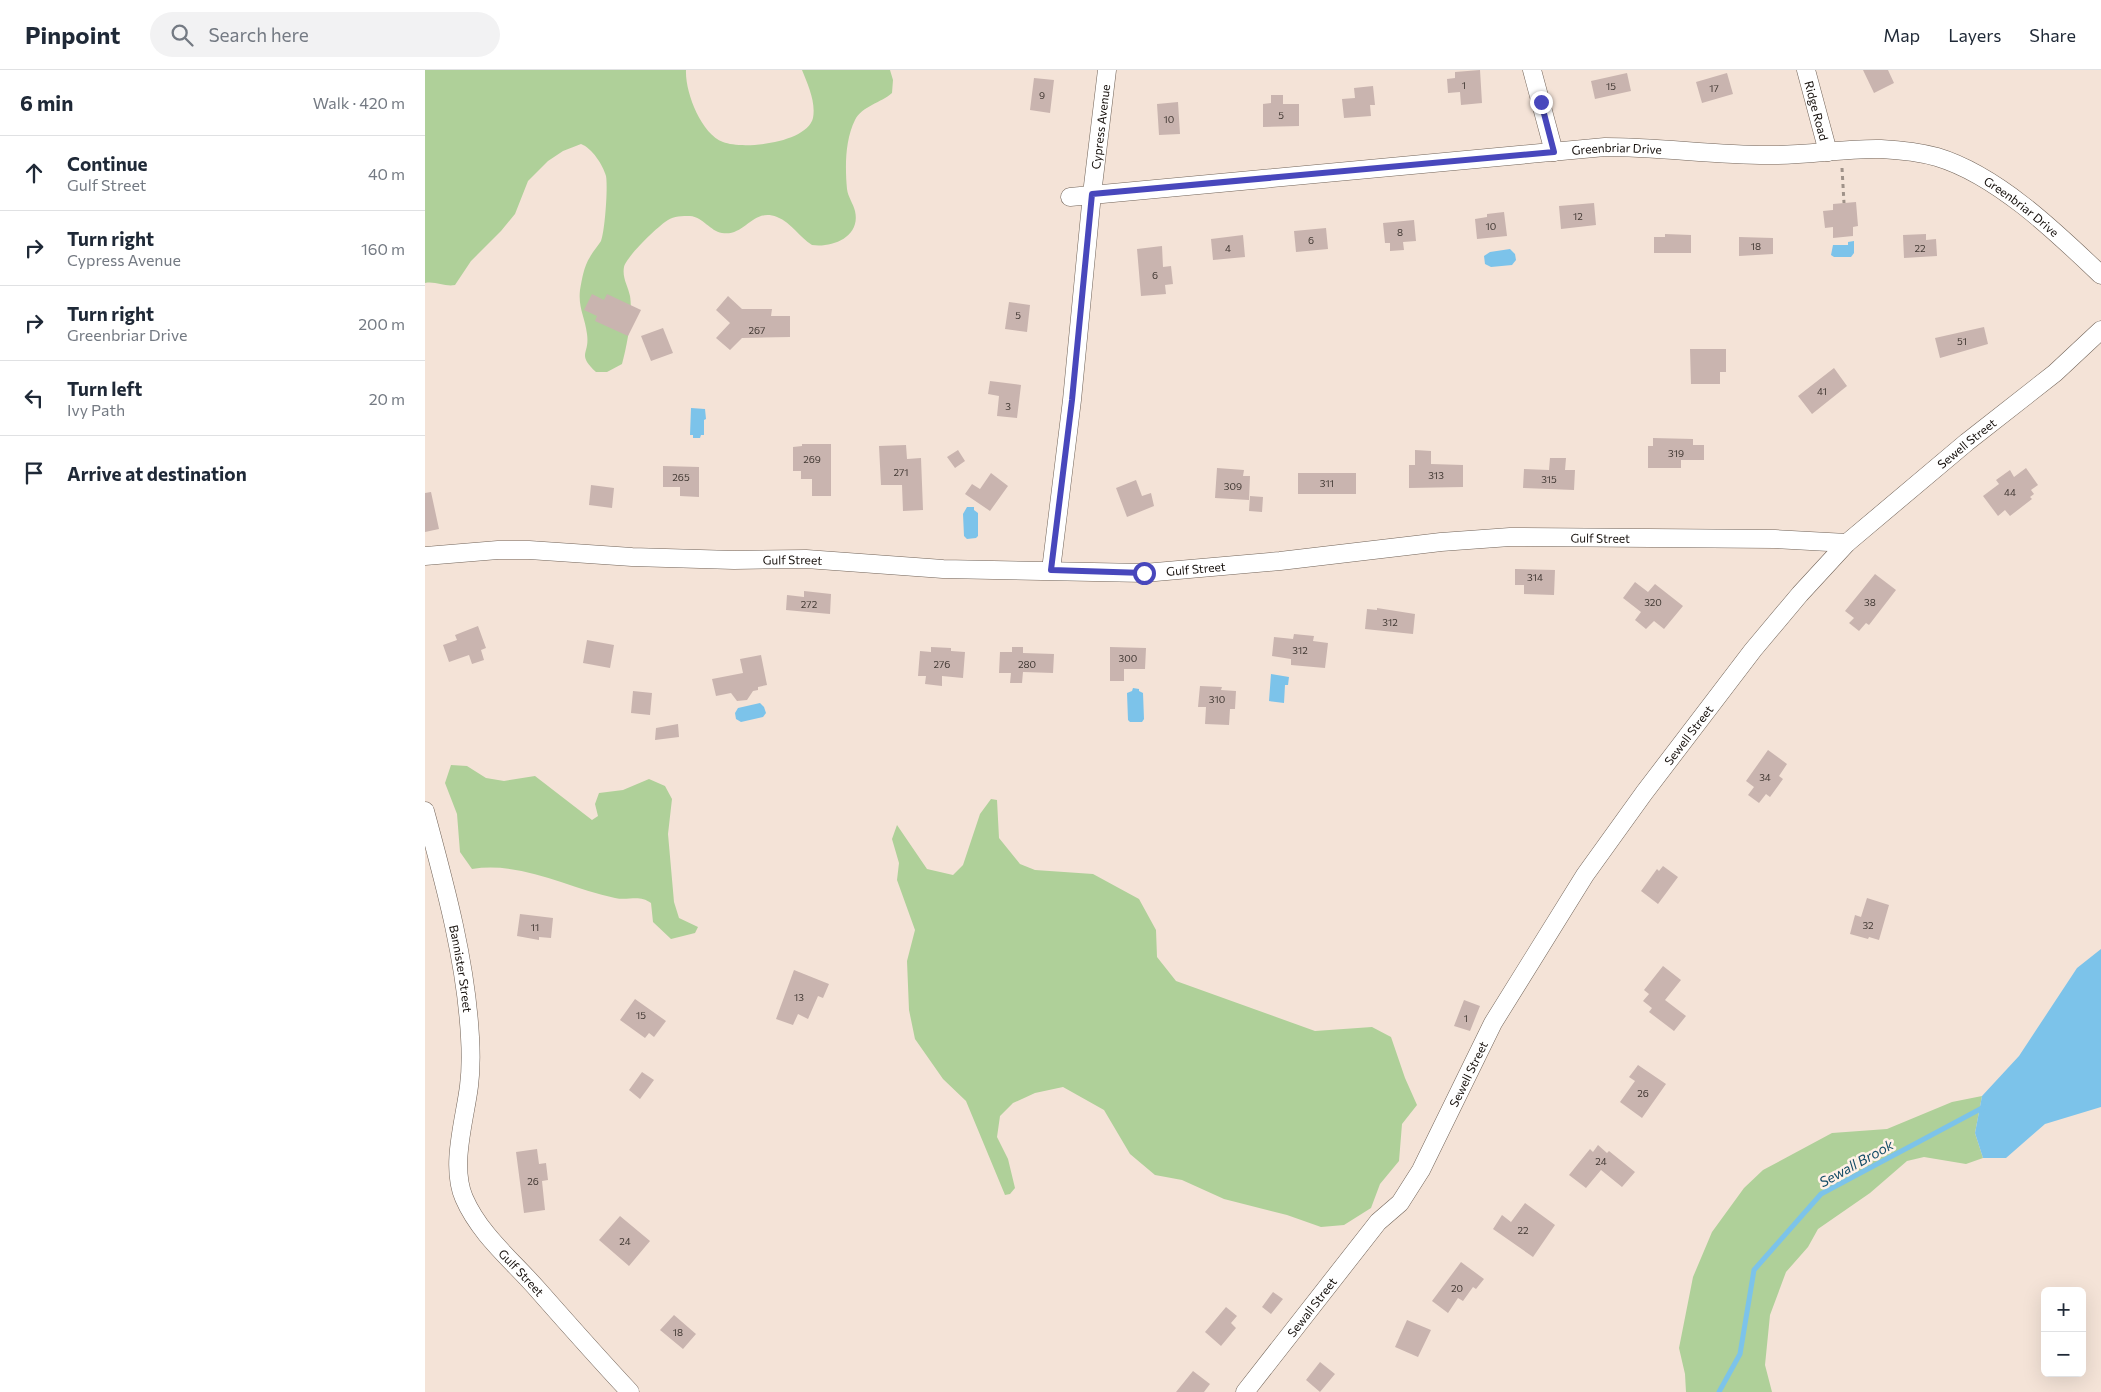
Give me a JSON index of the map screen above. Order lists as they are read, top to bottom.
{
  "streets": {
    "street": [
      "Ridge Road",
      "Cypress Avenue",
      "Greenbriar Drive",
      "Sewell Street",
      "Gulf Street",
      "Bannister Street",
      "Sewall Street"
    ]
  },
  "crossings": [
    ["Ridge Road", "Greenbriar Drive"],
    ["Cypress Avenue", "Greenbriar Drive"],
    ["Cypress Avenue", "Gulf Street"],
    ["Sewell Street", "Gulf Street"],
    ["Sewell Street", "Sewall Street"],
    ["Gulf Street", "Bannister Street"]
  ],
  "water": ["Sewall Brook"],
  "house_numbers": [
    "1",
    "15",
    "17",
    "9",
    "5",
    "10",
    "12",
    "10",
    "8",
    "6",
    "18",
    "4",
    "22",
    "6",
    "5",
    "267",
    "51",
    "41",
    "3",
    "319",
    "269",
    "271",
    "313",
    "265",
    "315",
    "311",
    "309",
    "44",
    "314",
    "320",
    "38",
    "272",
    "312",
    "312",
    "300",
    "276",
    "280",
    "310",
    "34",
    "32",
    "11",
    "13",
    "15",
    "1",
    "26",
    "24",
    "26",
    "22",
    "24",
    "20",
    "18"
  ],
  "page": {
    "header": "Pinpoint",
    "search": "Search here",
    "nav": ["Map", "Layers", "Share"],
    "heading": ["6 min", "Walk · 420 m"],
    "list": [
      ["Continue", "Gulf Street", "40 m"],
      ["Turn right", "Cypress Avenue", "160 m"],
      ["Turn right", "Greenbriar Drive", "200 m"],
      ["Turn left", "Ivy Path", "20 m"],
      "Arrive at destination"
    ],
    "map_buttons": ["+", "−"]
  }
}
